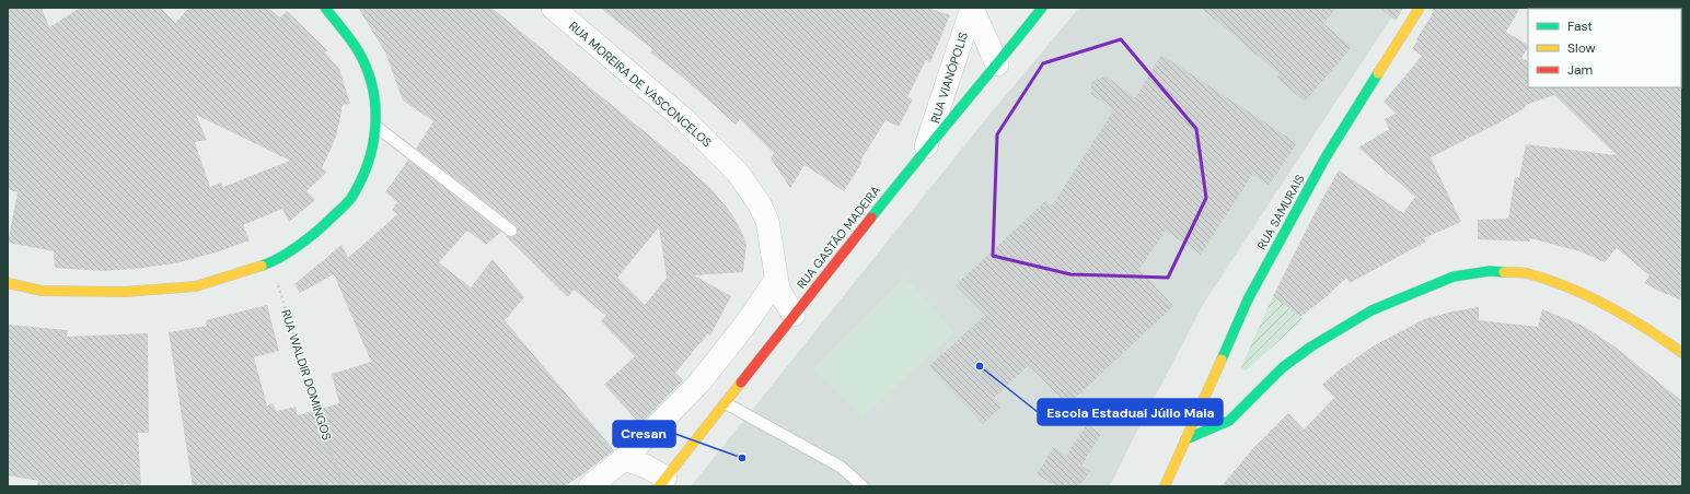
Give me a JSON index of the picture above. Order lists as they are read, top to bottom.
{
  "streets": {
    "street": [
      "RUA VIANÓPOLIS",
      "RUA MOREIRA DE VASCONCELOS",
      "RUA SAMURAIS",
      "RUA GASTÃO MADEIRA"
    ],
    "path": ["RUA WALDIR DOMINGOS"]
  },
  "crossings": [
    ["RUA VIANÓPOLIS", "RUA GASTÃO MADEIRA"],
    ["RUA MOREIRA DE VASCONCELOS", "RUA GASTÃO MADEIRA"]
  ],
  "places": ["Escola Estadual Júlio Maia", "Cresan"],
  "legend": ["Fast", "Slow", "Jam"]
}
